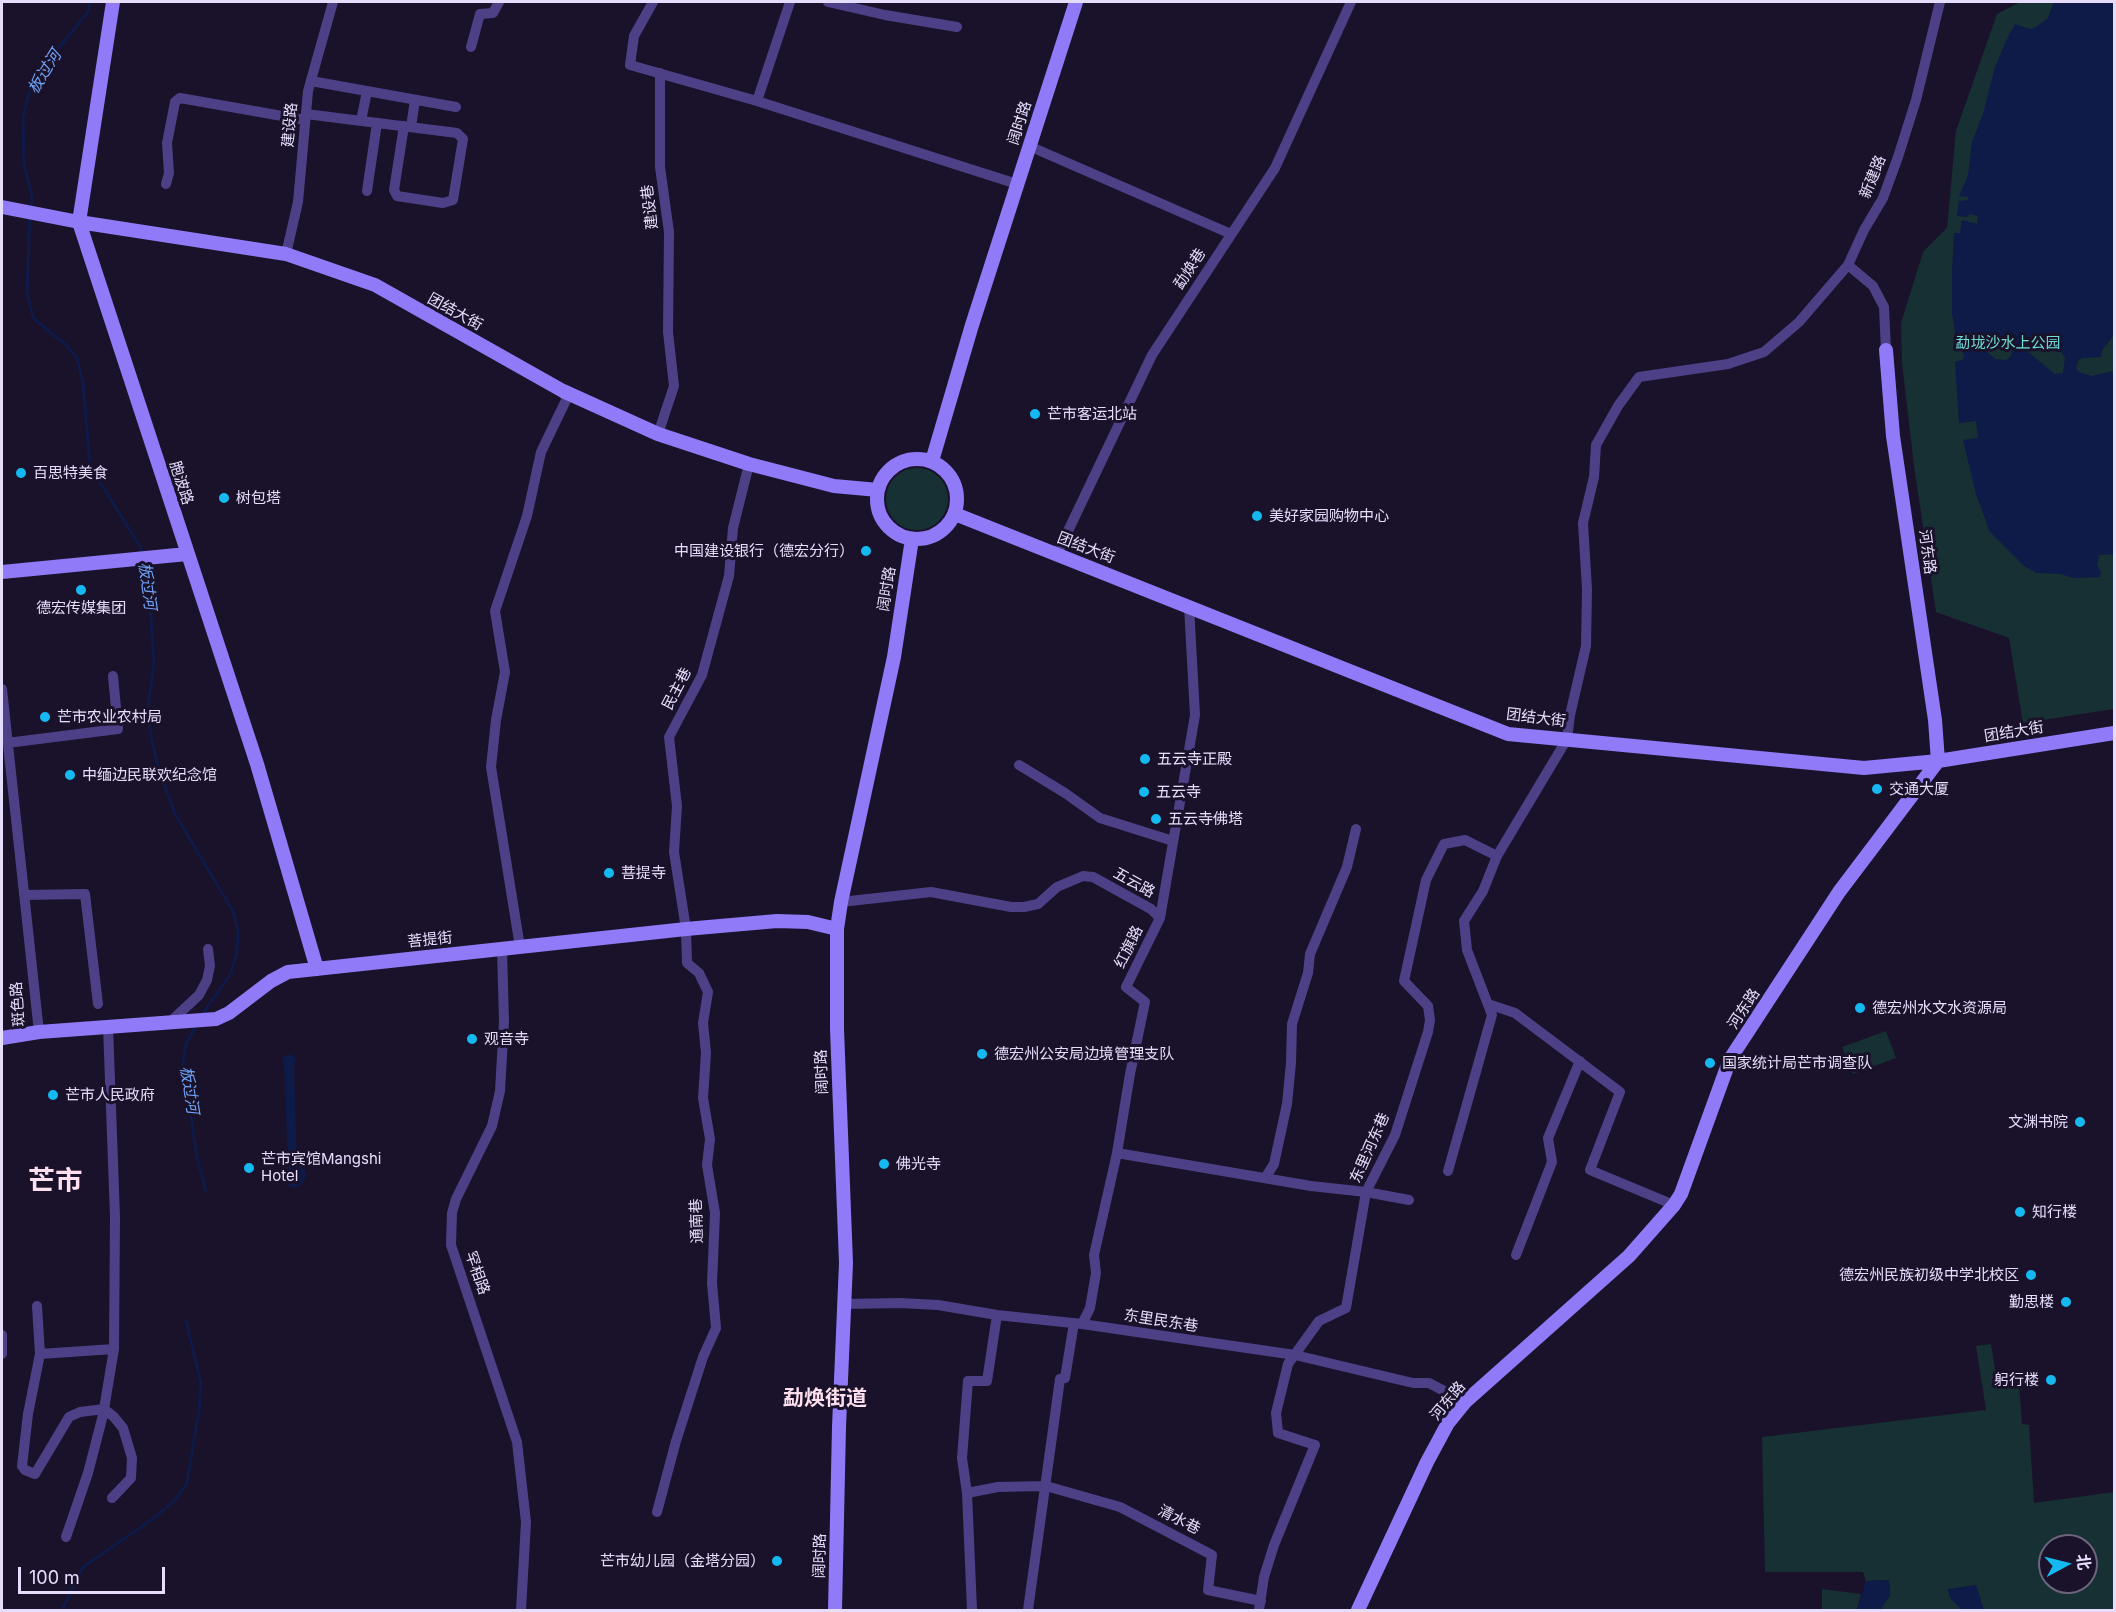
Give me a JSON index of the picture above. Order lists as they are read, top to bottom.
{
  "streets": {
    "main road": [
      "阔时路",
      "团结大街",
      "胞波路",
      "河东路",
      "菩提街",
      "斑色路"
    ],
    "street": [
      "建设路",
      "新建路",
      "建设巷",
      "勐焕巷",
      "民主巷",
      "五云路",
      "红旗路",
      "东里河东巷",
      "通南巷",
      "罕相路",
      "东里民东巷",
      "清水巷"
    ]
  },
  "crossings": [
    ["阔时路", "团结大街"],
    ["阔时路", "五云路"],
    ["阔时路", "菩提街"],
    ["阔时路", "东里民东巷"],
    ["建设路", "团结大街"],
    ["新建路", "团结大街"],
    ["建设巷", "团结大街"],
    ["勐焕巷", "团结大街"],
    ["团结大街", "胞波路"],
    ["团结大街", "河东路"],
    ["团结大街", "民主巷"],
    ["团结大街", "红旗路"],
    ["胞波路", "菩提街"],
    ["河东路", "东里民东巷"],
    ["民主巷", "菩提街"],
    ["民主巷", "通南巷"],
    ["五云路", "红旗路"],
    ["菩提街", "斑色路"],
    ["菩提街", "通南巷"],
    ["菩提街", "罕相路"],
    ["红旗路", "东里民东巷"],
    ["东里河东巷", "东里民东巷"],
    ["东里河东巷", "清水巷"]
  ],
  "districts": ["芒市", "勐焕街道"],
  "water": ["板过河"],
  "parks": ["勐垅沙水上公园"],
  "places": [
    "芒市客运北站",
    "百思特美食",
    "树包塔",
    "美好家园购物中心",
    "中国建设银行（德宏分行）",
    "德宏传媒集团",
    "芒市农业农村局",
    "五云寺正殿",
    "中缅边民联欢纪念馆",
    "交通大厦",
    "五云寺",
    "五云寺佛塔",
    "菩提寺",
    "德宏州水文水资源局",
    "观音寺",
    "德宏州公安局边境管理支队",
    "国家统计局芒市调查队",
    "芒市人民政府",
    "文渊书院",
    "佛光寺",
    "芒市宾馆Mangshi Hotel",
    "知行楼",
    "德宏州民族初级中学北校区",
    "勤思楼",
    "躬行楼",
    "芒市幼儿园（金塔分园）"
  ],
  "scale_bar": "100 m",
  "north": "right"
}
